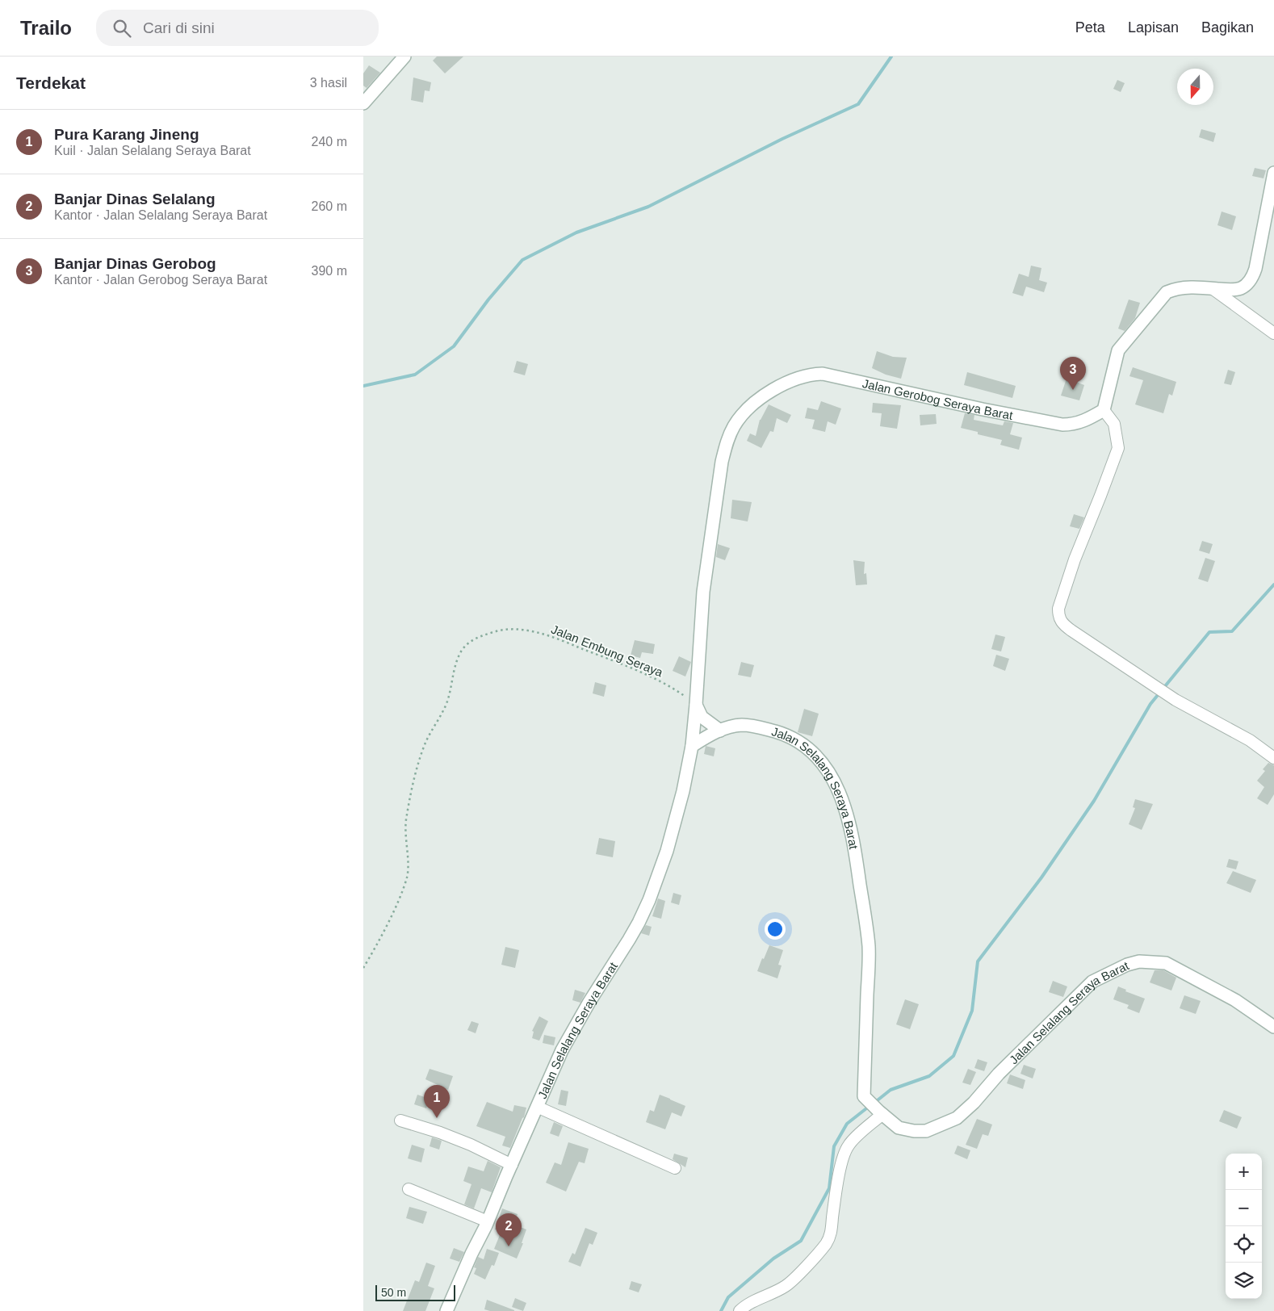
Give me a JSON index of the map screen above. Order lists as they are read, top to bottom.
{
  "streets": {
    "street": ["Jalan Gerobog Seraya Barat", "Jalan Selalang Seraya Barat"],
    "path": ["Jalan Embung Seraya"]
  },
  "crossings": [
    ["Jalan Gerobog Seraya Barat", "Jalan Embung Seraya"],
    ["Jalan Gerobog Seraya Barat", "Jalan Selalang Seraya Barat"],
    ["Jalan Embung Seraya", "Jalan Selalang Seraya Barat"]
  ],
  "scale_bar": "50 m",
  "north": "bottom",
  "page": {
    "header": "Trailo",
    "search": "Cari di sini",
    "nav": ["Peta", "Lapisan", "Bagikan"],
    "heading": ["Terdekat", "3 hasil"],
    "list": [
      {
        "mark": "1",
        "name": "Pura Karang Jineng",
        "note": "Kuil · Jalan Selalang Seraya Barat",
        "value": "240 m"
      },
      {
        "mark": "2",
        "name": "Banjar Dinas Selalang",
        "note": "Kantor · Jalan Selalang Seraya Barat",
        "value": "260 m"
      },
      {
        "mark": "3",
        "name": "Banjar Dinas Gerobog",
        "note": "Kantor · Jalan Gerobog Seraya Barat",
        "value": "390 m"
      }
    ],
    "pins": ["3", "1", "2"],
    "map_buttons": ["+", "−"],
    "scale": "50 m"
  }
}
